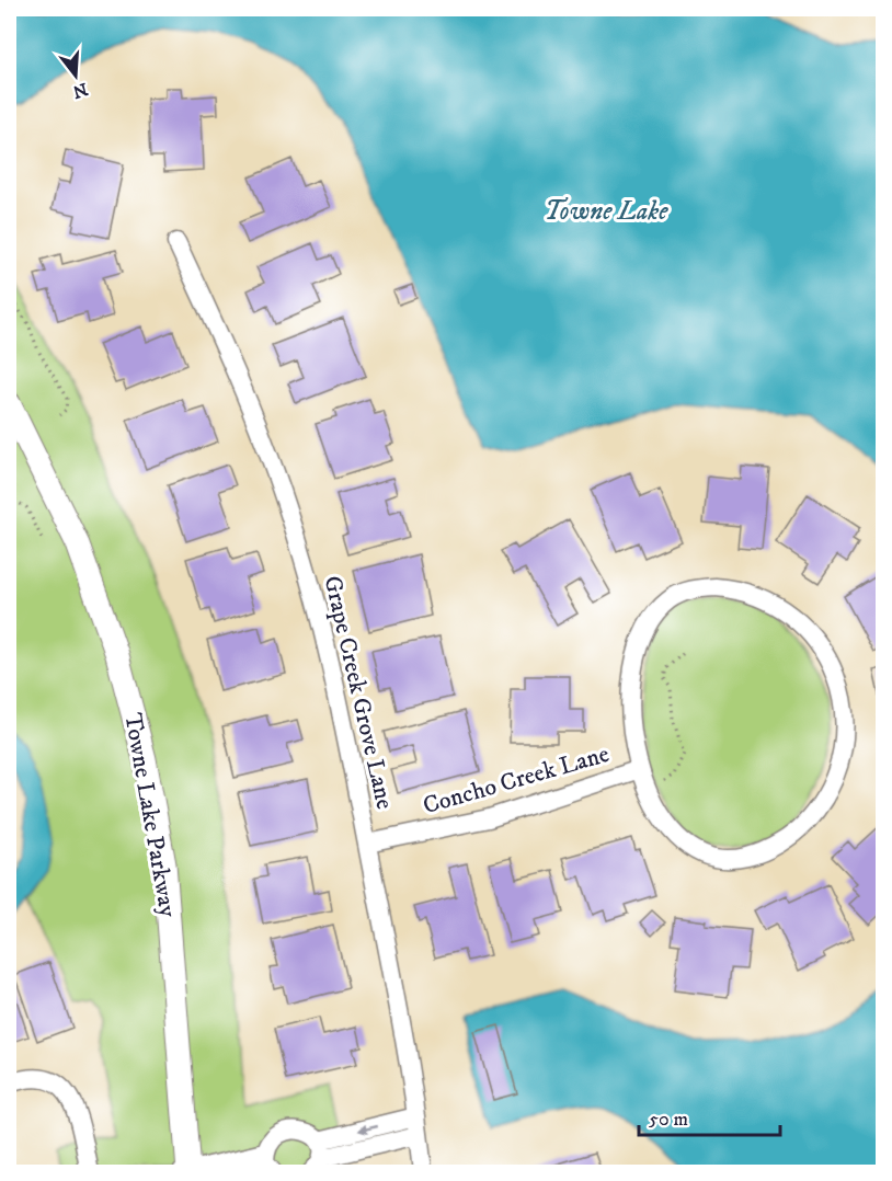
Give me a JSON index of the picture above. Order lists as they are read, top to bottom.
{
  "streets": {
    "street": ["Grape Creek Grove Lane", "Concho Creek Lane", "Towne Lake Parkway"]
  },
  "crossings": [
    ["Grape Creek Grove Lane", "Concho Creek Lane"]
  ],
  "water": ["Towne Lake"],
  "scale_bar": "50 m",
  "north": "bottom"
}
